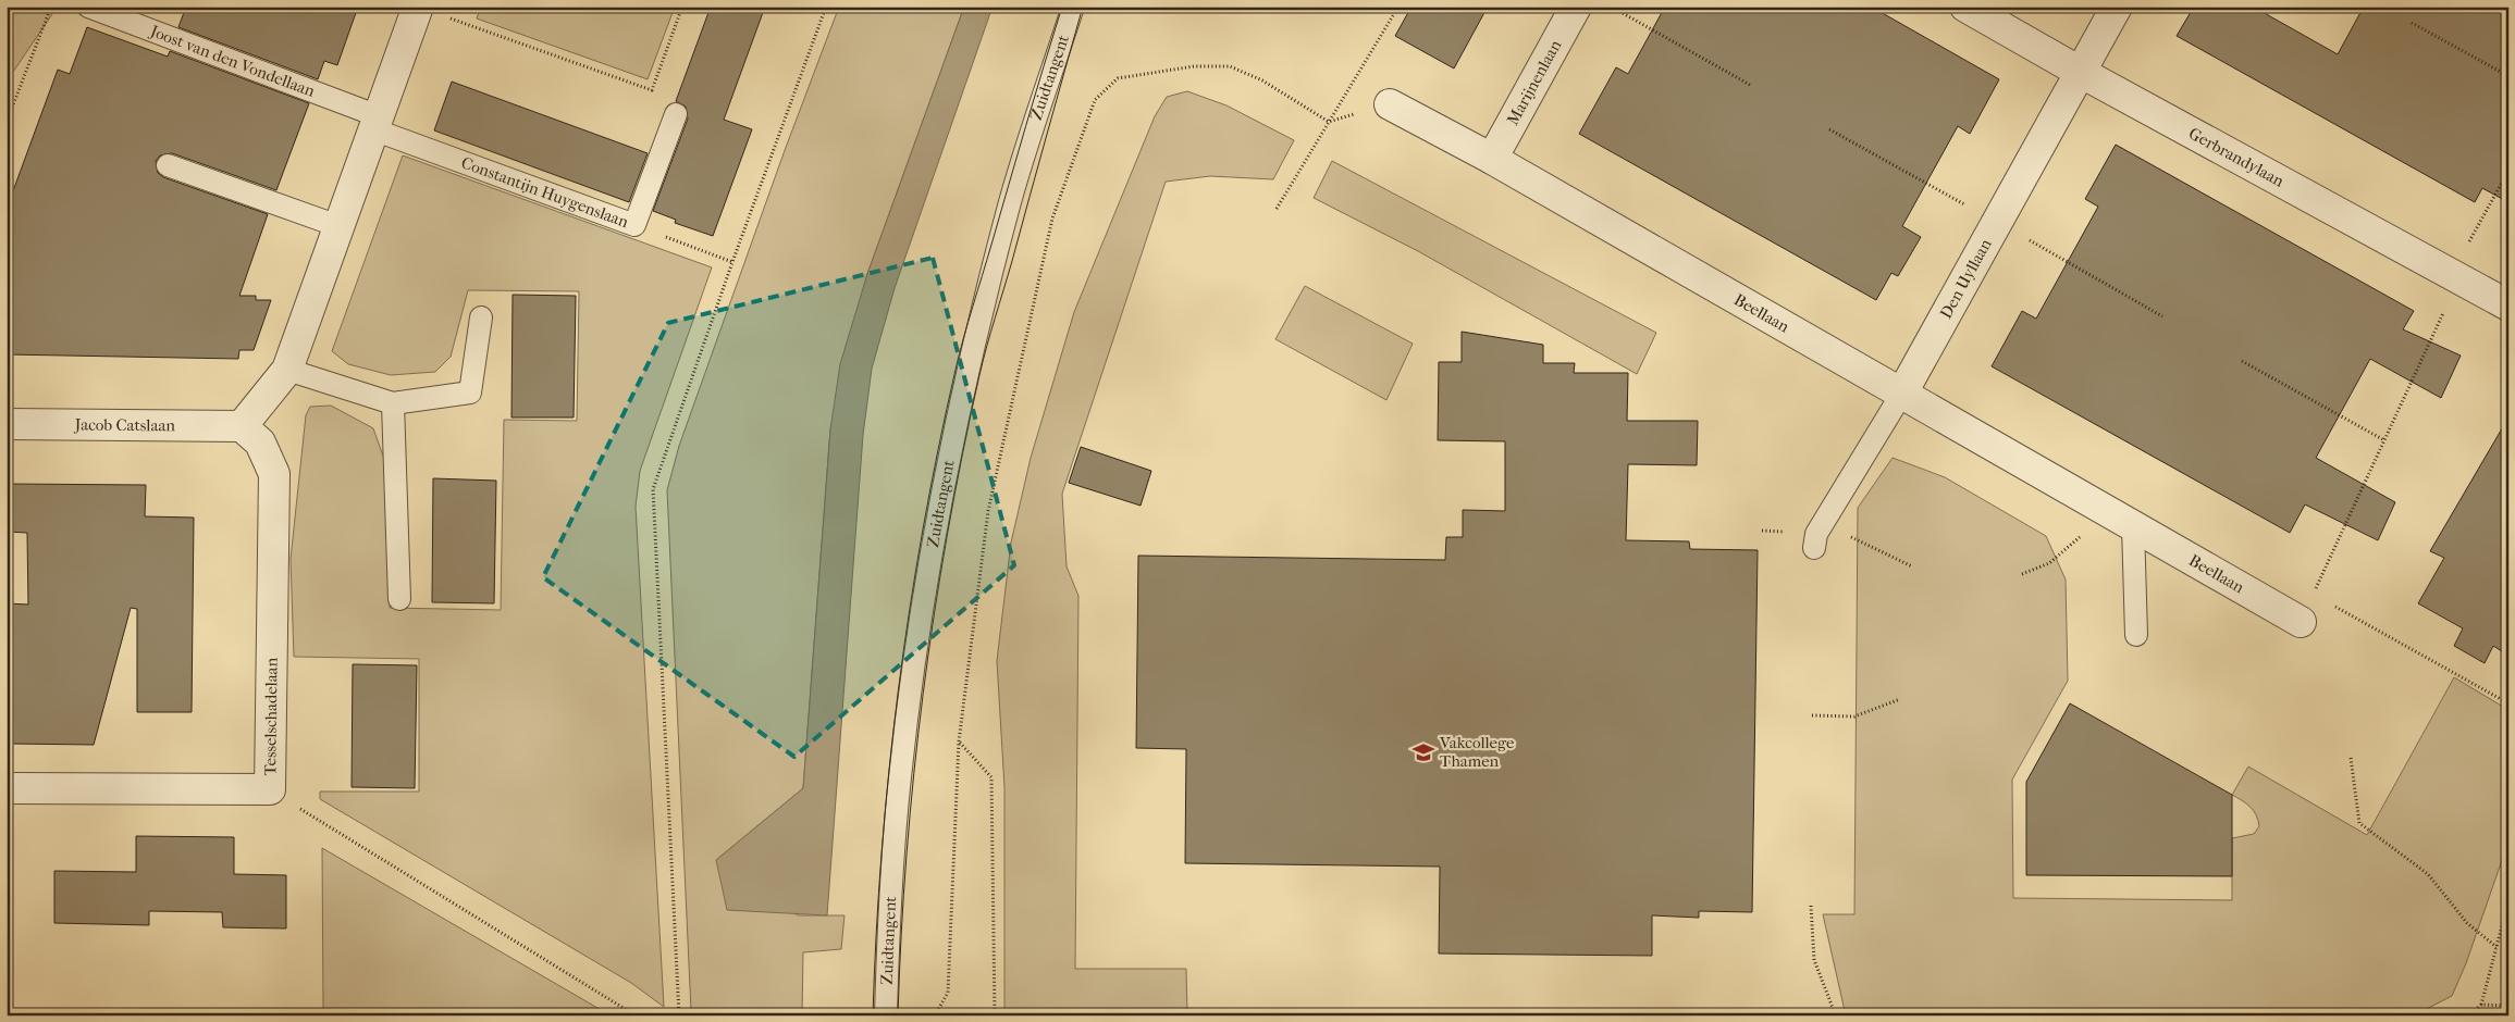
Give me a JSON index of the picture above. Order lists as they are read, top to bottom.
{
  "streets": {
    "street": [
      "Marijnenlaan",
      "Gerbrandylaan",
      "Den Uyllaan",
      "Beellaan",
      "Jacob Catslaan",
      "Tesselschadelaan"
    ],
    "lane": ["Joost van den Vondellaan", "Zuidtangent", "Constantijn Huygenslaan"]
  },
  "crossings": [
    ["Joost van den Vondellaan", "Constantijn Huygenslaan"],
    ["Marijnenlaan", "Beellaan"],
    ["Gerbrandylaan", "Den Uyllaan"],
    ["Den Uyllaan", "Beellaan"],
    ["Jacob Catslaan", "Tesselschadelaan"]
  ],
  "places": {
    "school or university": ["Vakcollege Thamen"]
  }
}
